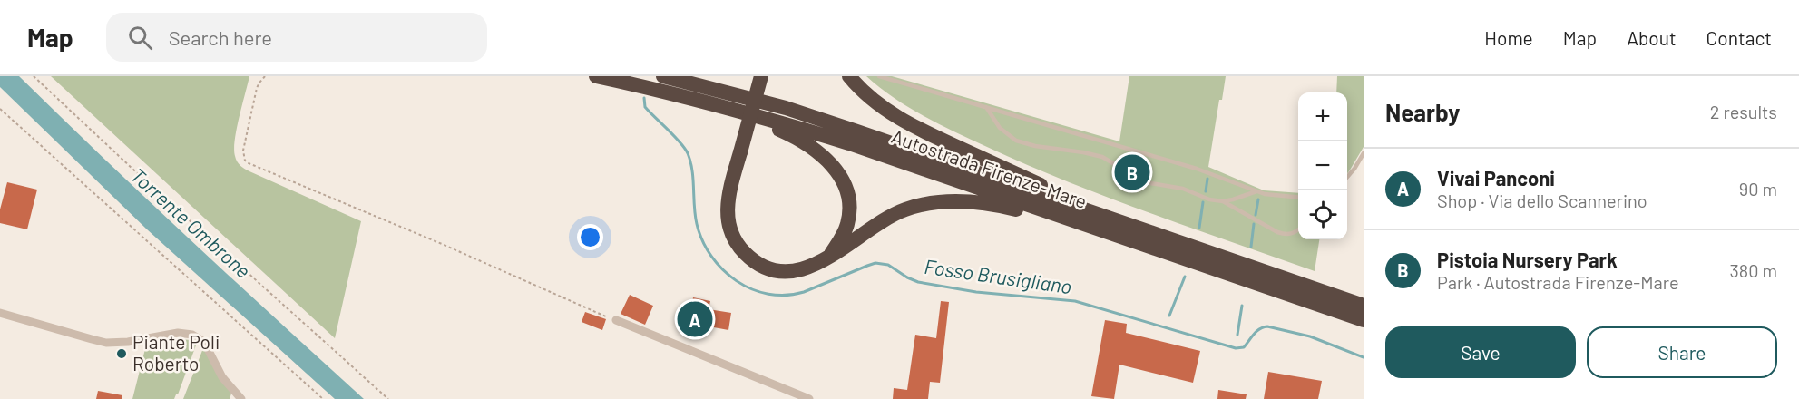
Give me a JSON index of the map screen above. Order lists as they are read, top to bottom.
{
  "streets": {
    "highway": ["Autostrada Firenze-Mare"]
  },
  "water": ["Torrente Ombrone", "Fosso Brusigliano"],
  "places": ["Piante Poli Roberto"],
  "page": {
    "header": "Map",
    "search": "Search here",
    "nav": [
      "Home",
      "Map",
      "About",
      "Contact"
    ],
    "heading": ["Nearby", "2 results"],
    "map_buttons": ["+", "−"],
    "list": [
      {
        "mark": "A",
        "name": "Vivai Panconi",
        "note": "Shop · Via dello Scannerino",
        "value": "90 m"
      },
      {
        "mark": "B",
        "name": "Pistoia Nursery Park",
        "note": "Park · Autostrada Firenze-Mare",
        "value": "380 m"
      }
    ],
    "pins": ["B", "A"],
    "buttons": ["Save", "Share"]
  }
}
